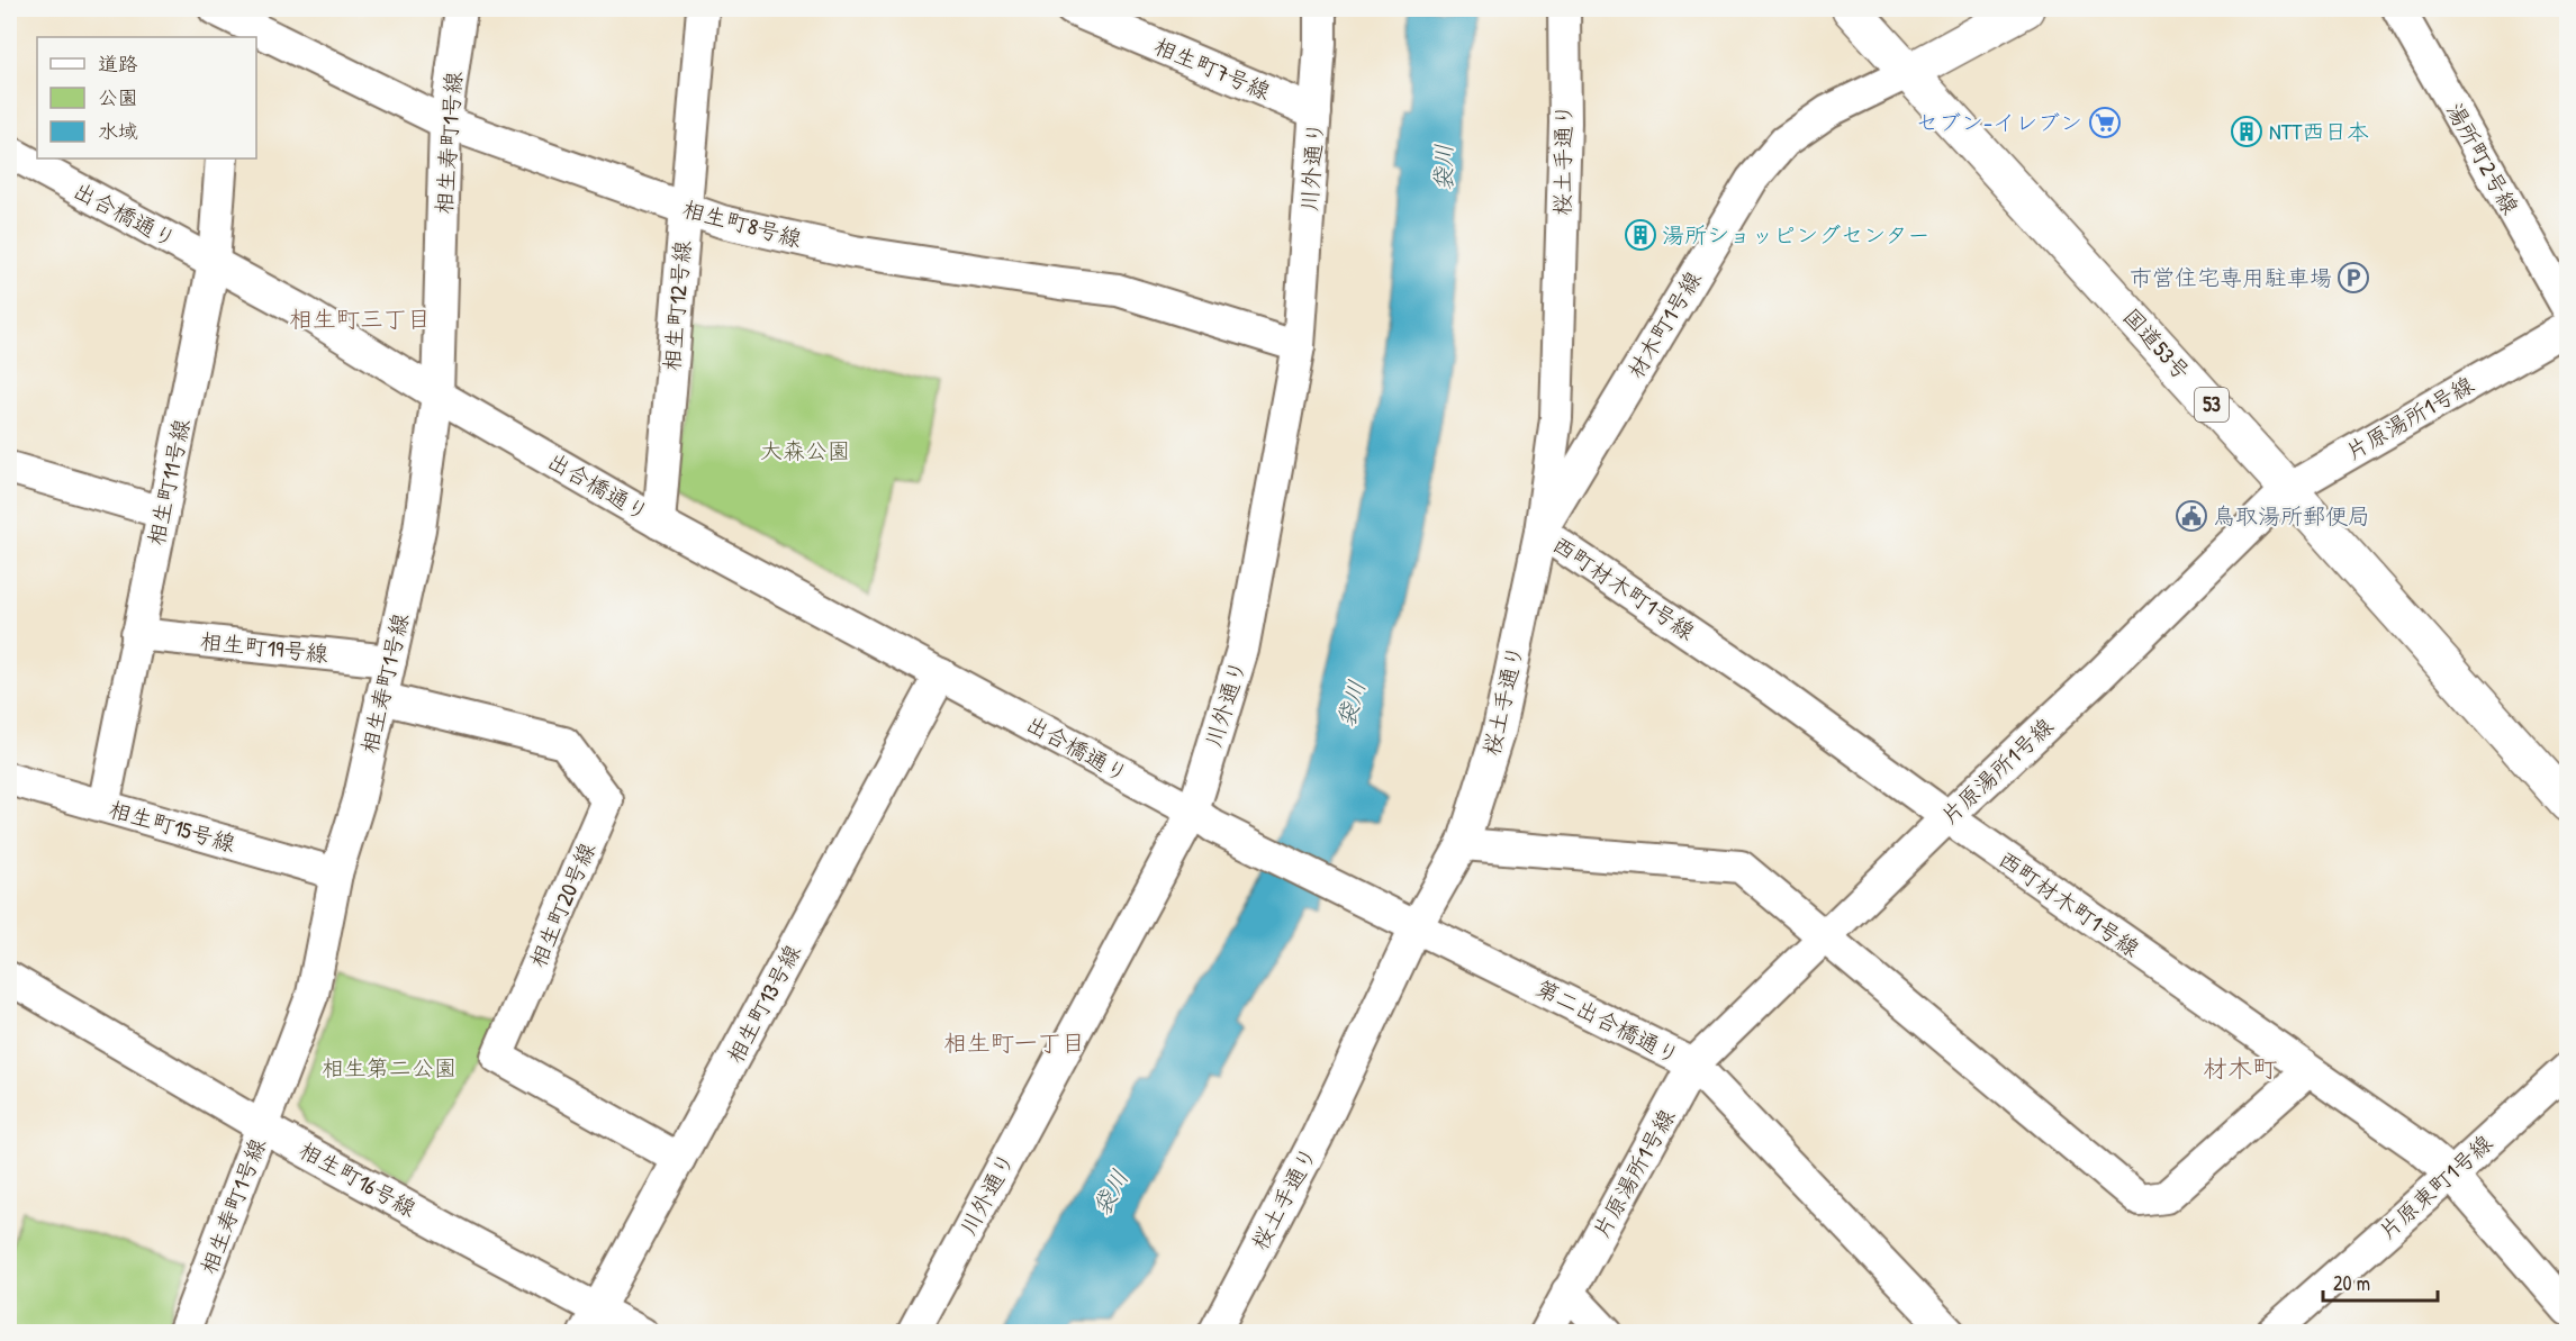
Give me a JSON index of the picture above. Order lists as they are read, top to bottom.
{
  "streets": {
    "main road": ["国道53号", "53"],
    "street": [
      "相生町7号線",
      "相生寿町1号線",
      "湯所町2号線",
      "桜土手通り",
      "川外通り",
      "出合橋通り",
      "相生町8号線",
      "相生町12号線",
      "材木町1号線",
      "片原湯所1号線",
      "相生町11号線",
      "西町材木町1号線",
      "相生町19号線",
      "相生町15号線",
      "相生町20号線",
      "相生町13号線",
      "第二出合橋通り",
      "相生町16号線",
      "片原東町1号線"
    ]
  },
  "crossings": [
    ["相生町7号線", "川外通り"],
    ["相生寿町1号線", "出合橋通り"],
    ["相生寿町1号線", "相生町8号線"],
    ["相生寿町1号線", "相生町19号線"],
    ["相生寿町1号線", "相生町15号線"],
    ["相生寿町1号線", "相生町20号線"],
    ["相生寿町1号線", "相生町16号線"],
    ["桜土手通り", "材木町1号線"],
    ["桜土手通り", "西町材木町1号線"],
    ["桜土手通り", "第二出合橋通り"],
    ["川外通り", "出合橋通り"],
    ["川外通り", "相生町8号線"],
    ["川外通り", "第二出合橋通り"],
    ["出合橋通り", "相生町12号線"],
    ["出合橋通り", "相生町11号線"],
    ["出合橋通り", "相生町13号線"],
    ["出合橋通り", "第二出合橋通り"],
    ["相生町8号線", "相生町12号線"],
    ["材木町1号線", "国道53号"],
    ["材木町1号線", "西町材木町1号線"],
    ["国道53号", "片原湯所1号線"],
    ["片原湯所1号線", "西町材木町1号線"],
    ["片原湯所1号線", "第二出合橋通り"],
    ["相生町11号線", "相生町19号線"],
    ["相生町11号線", "相生町15号線"],
    ["西町材木町1号線", "片原東町1号線"],
    ["相生町20号線", "相生町13号線"],
    ["相生町13号線", "相生町16号線"]
  ],
  "districts": ["相生町三丁目", "相生町一丁目", "材木町"],
  "water": ["袋川"],
  "parks": ["大森公園", "相生第二公園"],
  "places": {
    "supermarket": ["セブン-イレブン"],
    "building": ["NTT西日本", "湯所ショッピングセンター"],
    "parking": ["市営住宅専用駐車場"],
    "public building": ["鳥取湯所郵便局"]
  },
  "legend": ["道路", "公園", "水域"],
  "scale_bar": "20 m"
}
